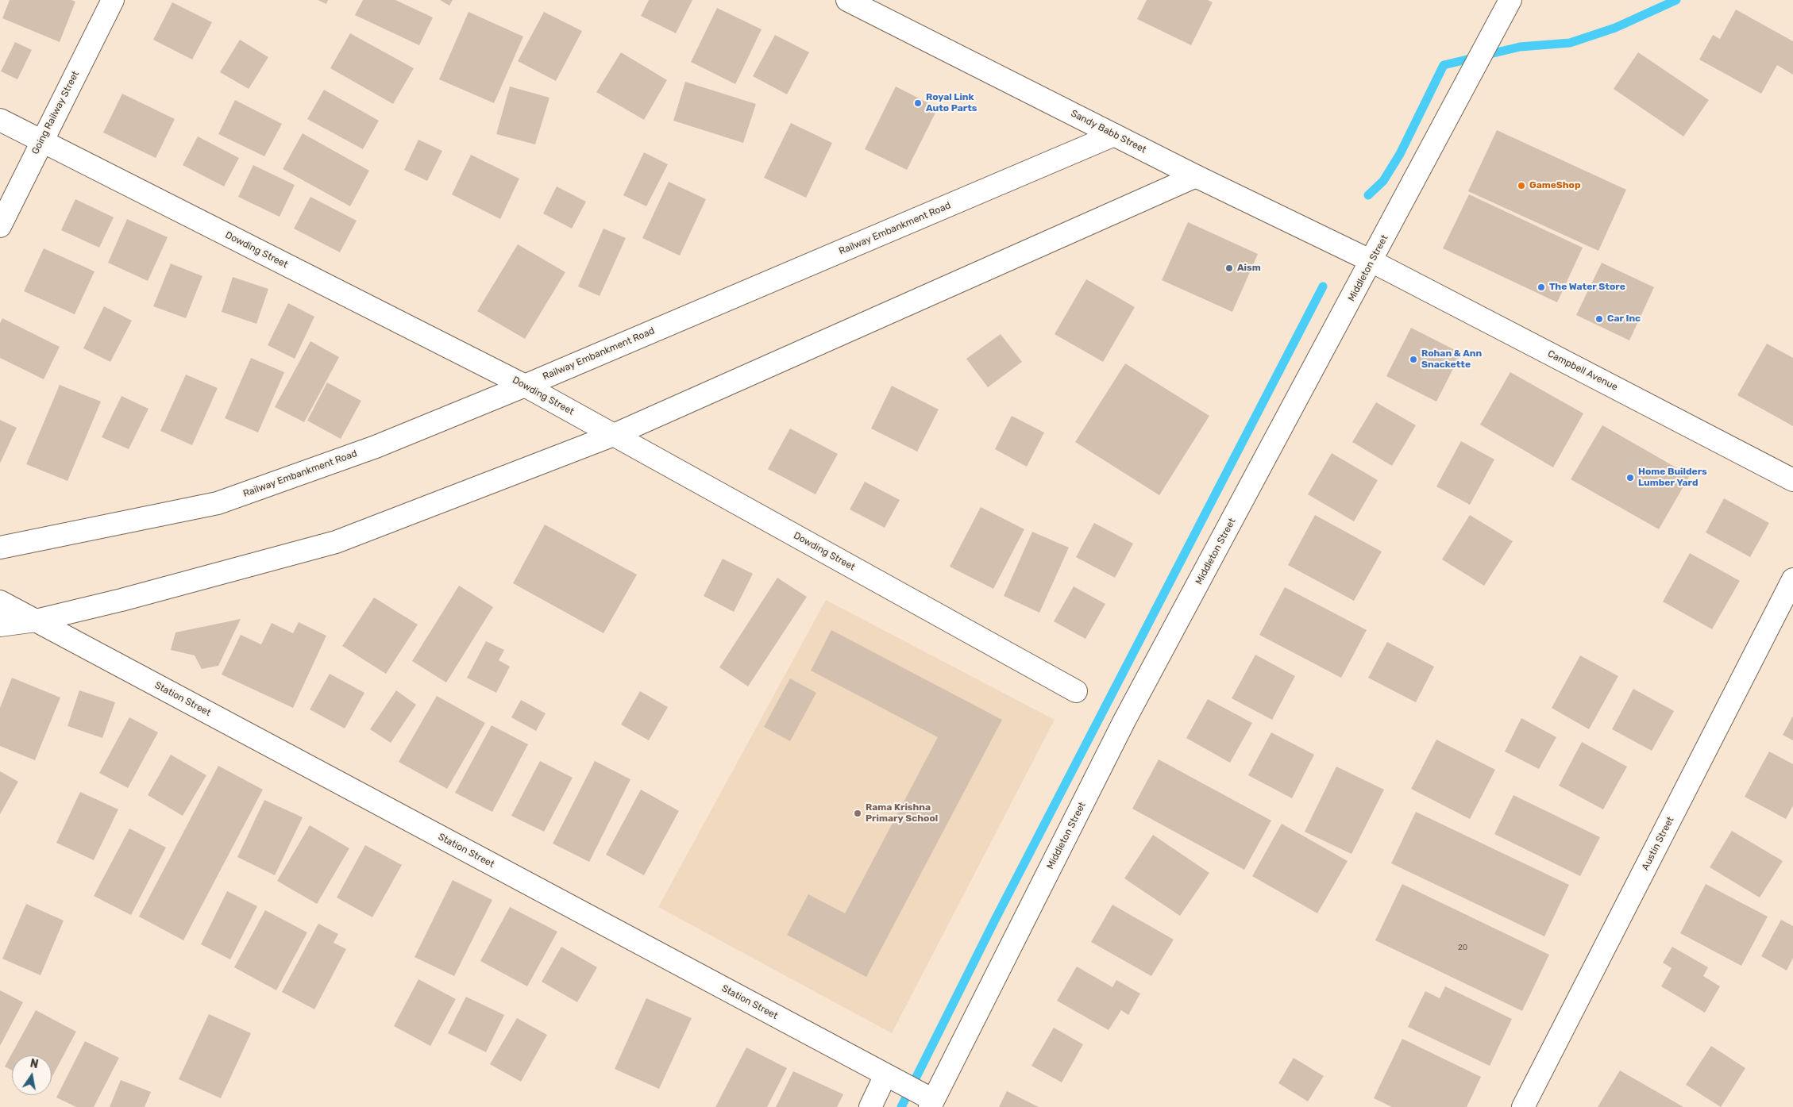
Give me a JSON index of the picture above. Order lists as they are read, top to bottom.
{
  "streets": {
    "street": [
      "Going Railway Street",
      "Sandy Babb Street",
      "Railway Embankment Road",
      "Dowding Street",
      "Middleton Street",
      "Campbell Avenue",
      "Station Street",
      "Austin Street"
    ]
  },
  "crossings": [
    ["Going Railway Street", "Dowding Street"],
    ["Sandy Babb Street", "Railway Embankment Road"],
    ["Sandy Babb Street", "Middleton Street"],
    ["Sandy Babb Street", "Campbell Avenue"],
    ["Railway Embankment Road", "Dowding Street"],
    ["Middleton Street", "Campbell Avenue"],
    ["Middleton Street", "Station Street"]
  ],
  "places": [
    "Royal Link Auto Parts",
    "GameShop",
    "Aism",
    "The Water Store",
    "Car Inc",
    "Rohan & Ann Snackette",
    "Home Builders Lumber Yard",
    "Rama Krishna Primary School"
  ],
  "house_numbers": ["20"],
  "north": "top"
}
